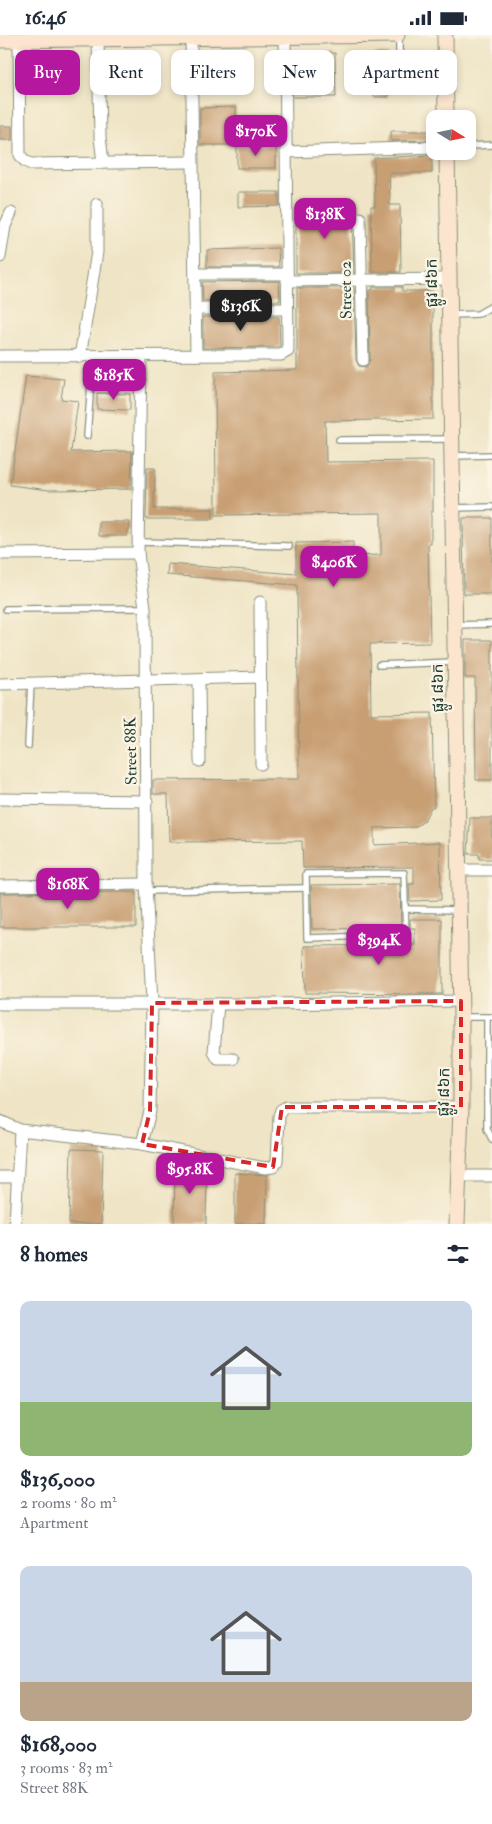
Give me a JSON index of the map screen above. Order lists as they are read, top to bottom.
{
  "streets": {
    "street": ["ផ្លូវ ៨៦ក", "Street 02", "Street 88K"]
  },
  "north": "right",
  "page": {
    "status": "16:46",
    "chip": [
      "Buy",
      "Rent",
      "Filters",
      "New",
      "Apartment"
    ],
    "price": [
      "$170K",
      "$138K",
      "$136K",
      "$185K",
      "$406K",
      "$168K",
      "$394K",
      "$95.8K"
    ],
    "heading": "8 homes",
    "list": [
      {
        "name": "$136,000",
        "note": "2 rooms · 80 m² · Apartment"
      },
      {
        "name": "$168,000",
        "note": "3 rooms · 83 m² · Street 88K"
      }
    ]
  }
}
